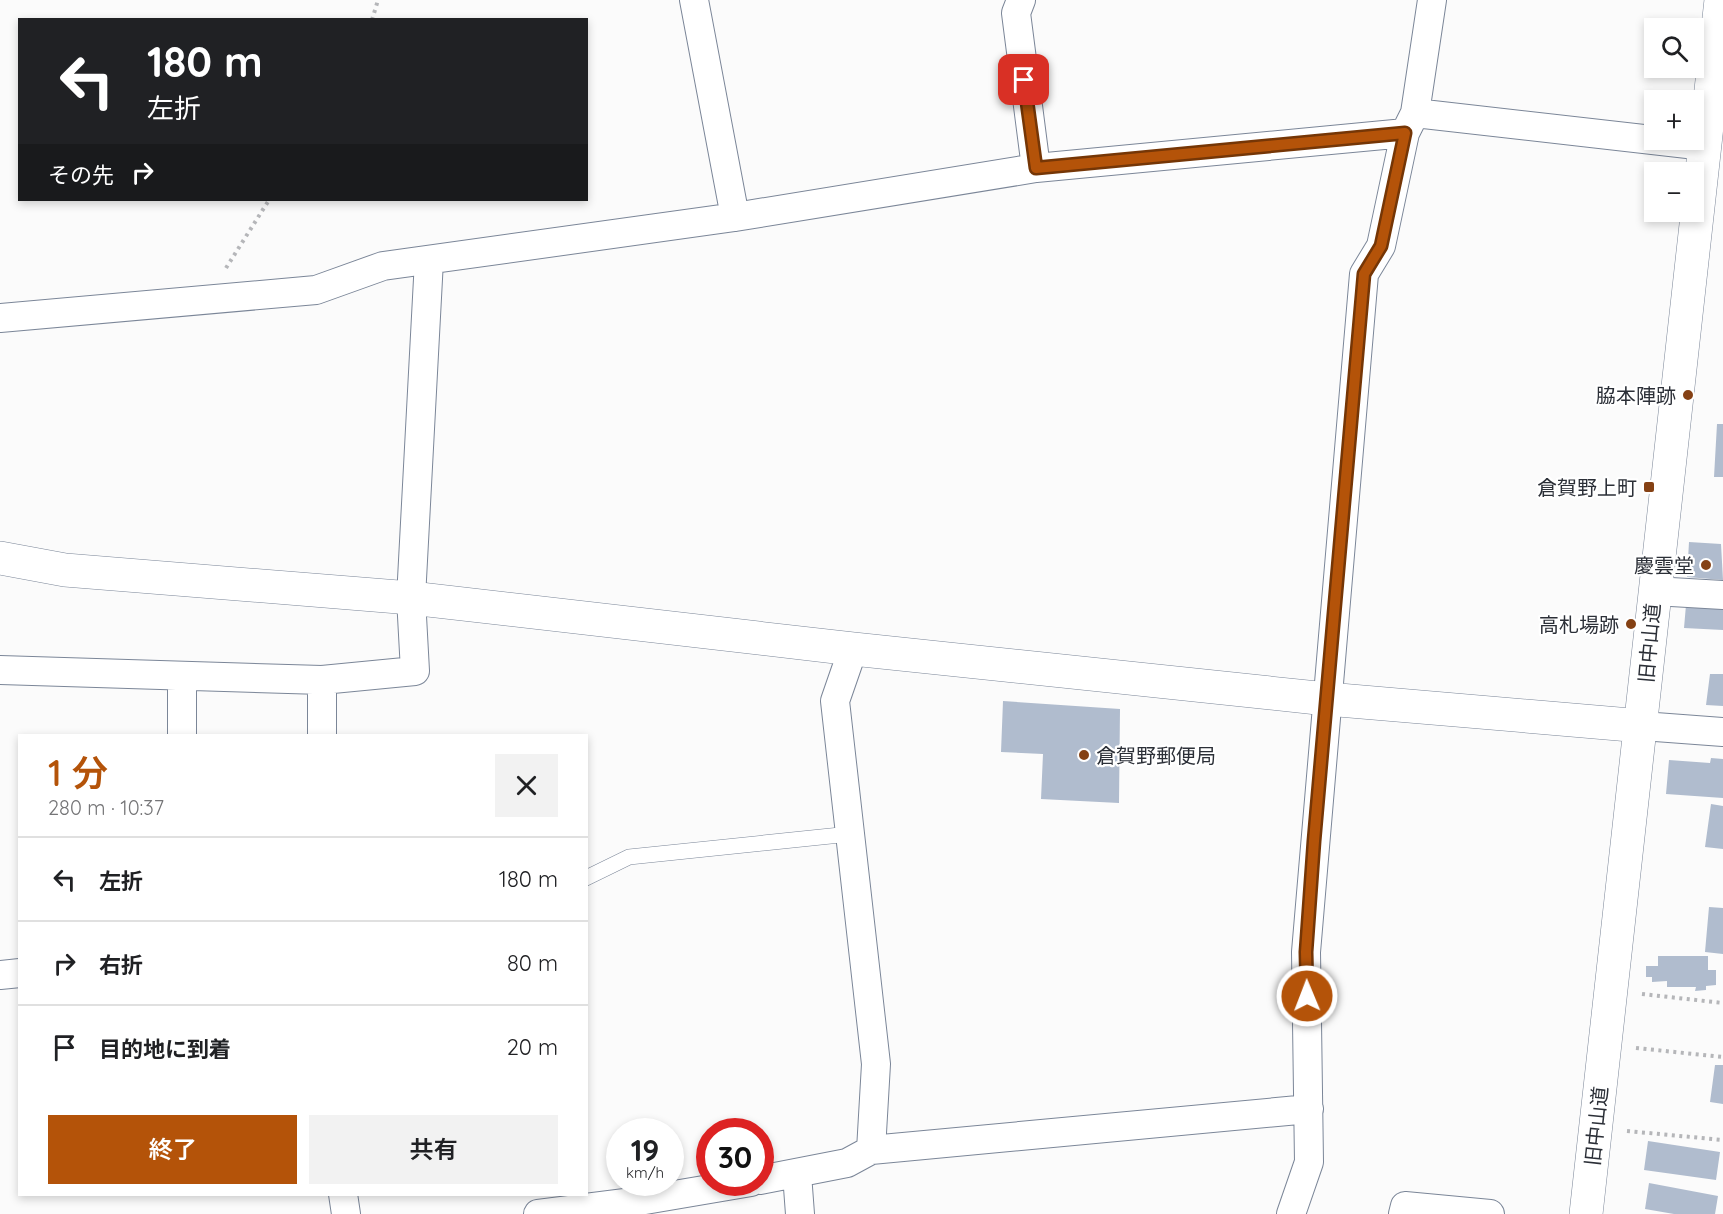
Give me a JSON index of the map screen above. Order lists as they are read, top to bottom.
{
  "streets": {
    "street": ["旧中山道"]
  },
  "places": {
    "other": [
      "脇本陣跡",
      "慶雲堂",
      "高札場跡",
      "倉賀野郵便局"
    ],
    "transit": ["倉賀野上町"]
  },
  "page": {
    "map_buttons": ["+", "−"],
    "turn": ["180 m", "左折"],
    "then": "その先",
    "heading": ["1 分", "280 m · 10:37"],
    "list": [
      {
        "name": "左折",
        "value": "180 m"
      },
      {
        "name": "右折",
        "value": "80 m"
      },
      {
        "name": "目的地に到着",
        "value": "20 m"
      }
    ],
    "buttons": ["終了", "共有"],
    "speed": "19 km/h",
    "limit": "30"
  }
}
